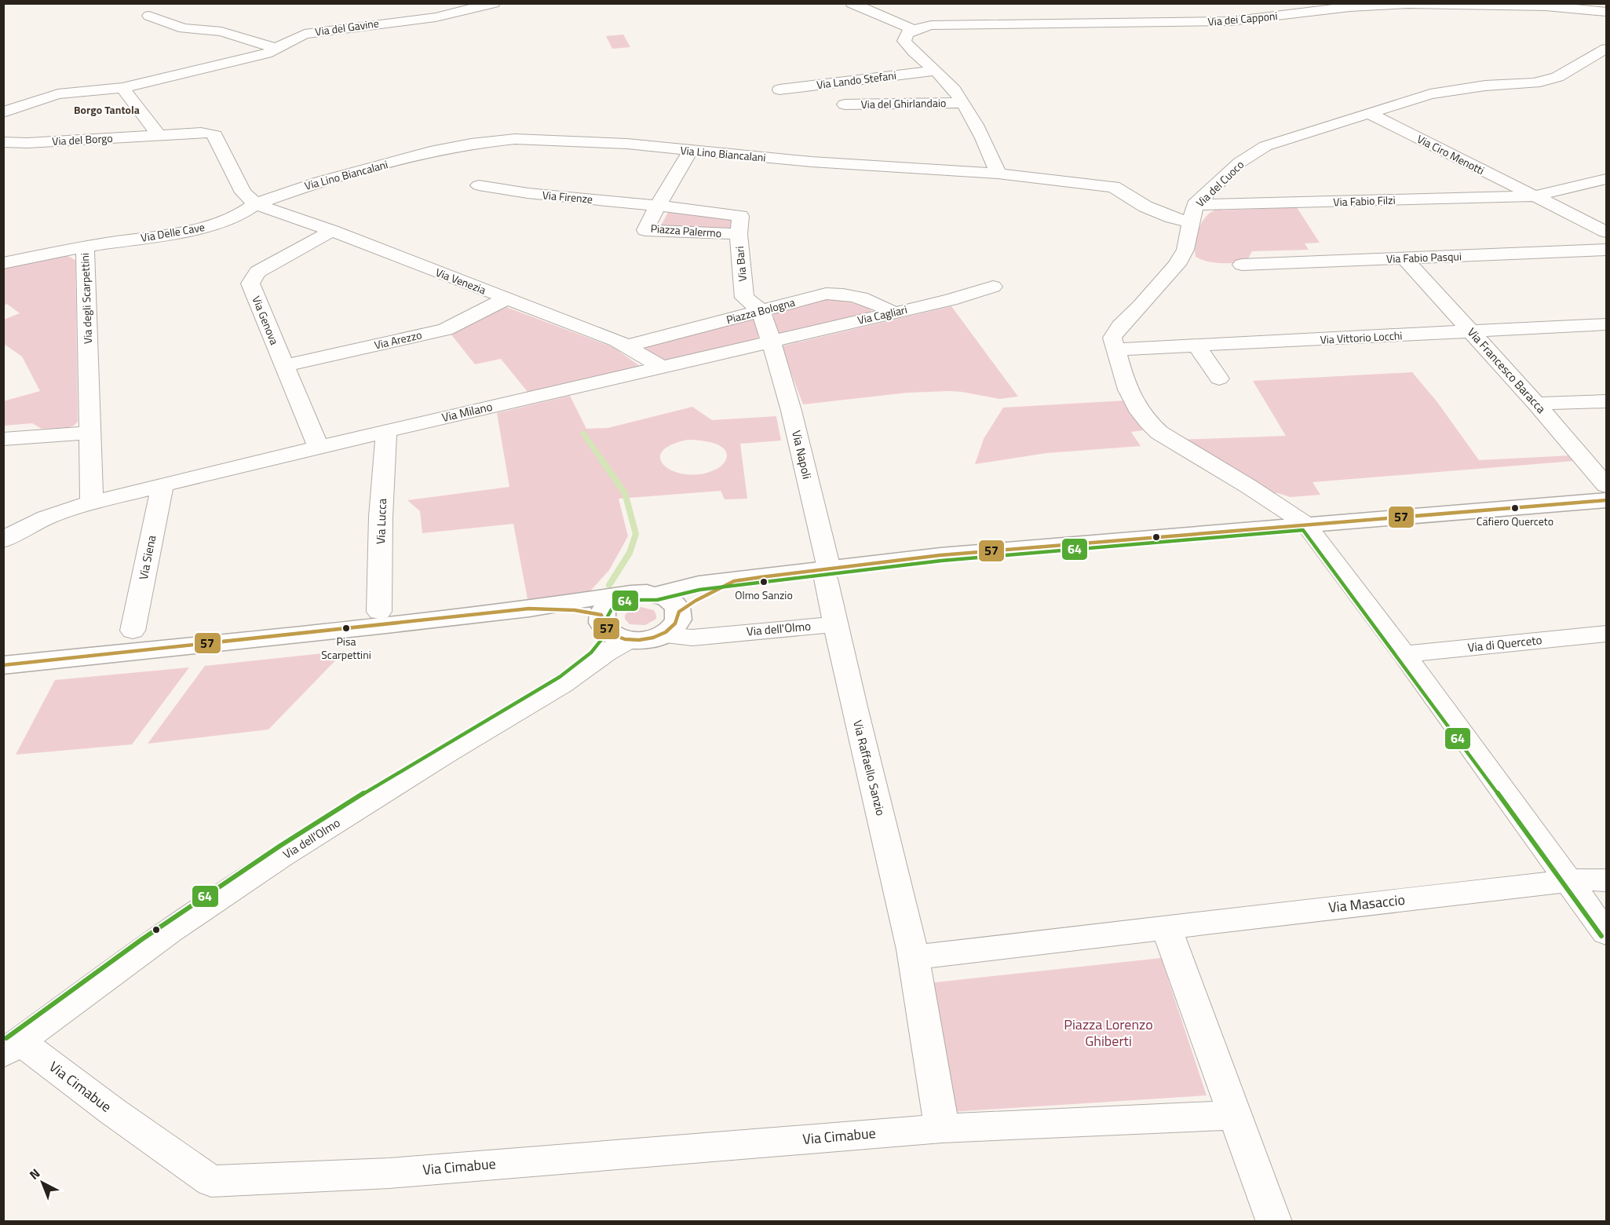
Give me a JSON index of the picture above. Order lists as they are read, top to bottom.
{
  "streets": {
    "main road": ["Via dell'Olmo"],
    "street": [
      "Via dei Capponi",
      "Via del Gavine",
      "Via Lando Stefani",
      "Via del Ghirlandaio",
      "Via del Borgo",
      "Via Lino Biancalani",
      "Via Ciro Menotti",
      "Via del Cuoco",
      "Via Firenze",
      "Via Fabio Filzi",
      "Piazza Palermo",
      "Via Delle Cave",
      "Via Fabio Pasqui",
      "Via Bari",
      "Via Venezia",
      "Via degli Scarpettini",
      "Piazza Bologna",
      "Via Cagliari",
      "Via Genova",
      "Via Vittorio Locchi",
      "Via Arezzo",
      "Via Francesco Baracca",
      "Via Milano",
      "Via Napoli",
      "Via Lucca",
      "Via Siena",
      "Via di Querceto",
      "Via Raffaello Sanzio",
      "Via Masaccio",
      "Via Cimabue"
    ]
  },
  "crossings": [
    ["Via dei Capponi", "Via del Ghirlandaio"],
    ["Via Lando Stefani", "Via del Ghirlandaio"],
    ["Via del Ghirlandaio", "Via Lino Biancalani"],
    ["Via del Borgo", "Via Lino Biancalani"],
    ["Via del Borgo", "Via Delle Cave"],
    ["Via del Borgo", "Via Venezia"],
    ["Via Lino Biancalani", "Via del Cuoco"],
    ["Via Lino Biancalani", "Via Fabio Filzi"],
    ["Via Lino Biancalani", "Via Delle Cave"],
    ["Via Lino Biancalani", "Via Venezia"],
    ["Via Ciro Menotti", "Via del Cuoco"],
    ["Via Ciro Menotti", "Via Fabio Filzi"],
    ["Via del Cuoco", "Via Fabio Filzi"],
    ["Via del Cuoco", "Via Vittorio Locchi"],
    ["Via del Cuoco", "Via dell'Olmo"],
    ["Via Firenze", "Piazza Palermo"],
    ["Piazza Palermo", "Via Bari"],
    ["Via Delle Cave", "Via Venezia"],
    ["Via Delle Cave", "Via degli Scarpettini"],
    ["Via Fabio Pasqui", "Via Francesco Baracca"],
    ["Via Bari", "Piazza Bologna"],
    ["Via Bari", "Via Cagliari"],
    ["Via Bari", "Via Milano"],
    ["Via Bari", "Via Napoli"],
    ["Via Venezia", "Piazza Bologna"],
    ["Via Venezia", "Via Genova"],
    ["Via Venezia", "Via Arezzo"],
    ["Via Venezia", "Via Milano"],
    ["Piazza Bologna", "Via Cagliari"],
    ["Via Cagliari", "Via Milano"],
    ["Via Cagliari", "Via Napoli"],
    ["Via Genova", "Via Arezzo"],
    ["Via Genova", "Via Milano"],
    ["Via Vittorio Locchi", "Via Francesco Baracca"],
    ["Via Milano", "Via Napoli"],
    ["Via Milano", "Via Lucca"],
    ["Via Milano", "Via Siena"],
    ["Via Napoli", "Via dell'Olmo"],
    ["Via Napoli", "Via Raffaello Sanzio"],
    ["Via dell'Olmo", "Via Raffaello Sanzio"],
    ["Via dell'Olmo", "Via Cimabue"]
  ],
  "districts": ["Borgo Tantola"],
  "parks": ["Piazza Lorenzo Ghiberti"],
  "places": ["Cafiero Querceto", "Olmo Sanzio", "Pisa Scarpettini"],
  "lines": ["transit line 57", "transit line 64"],
  "north": "top left"
}
